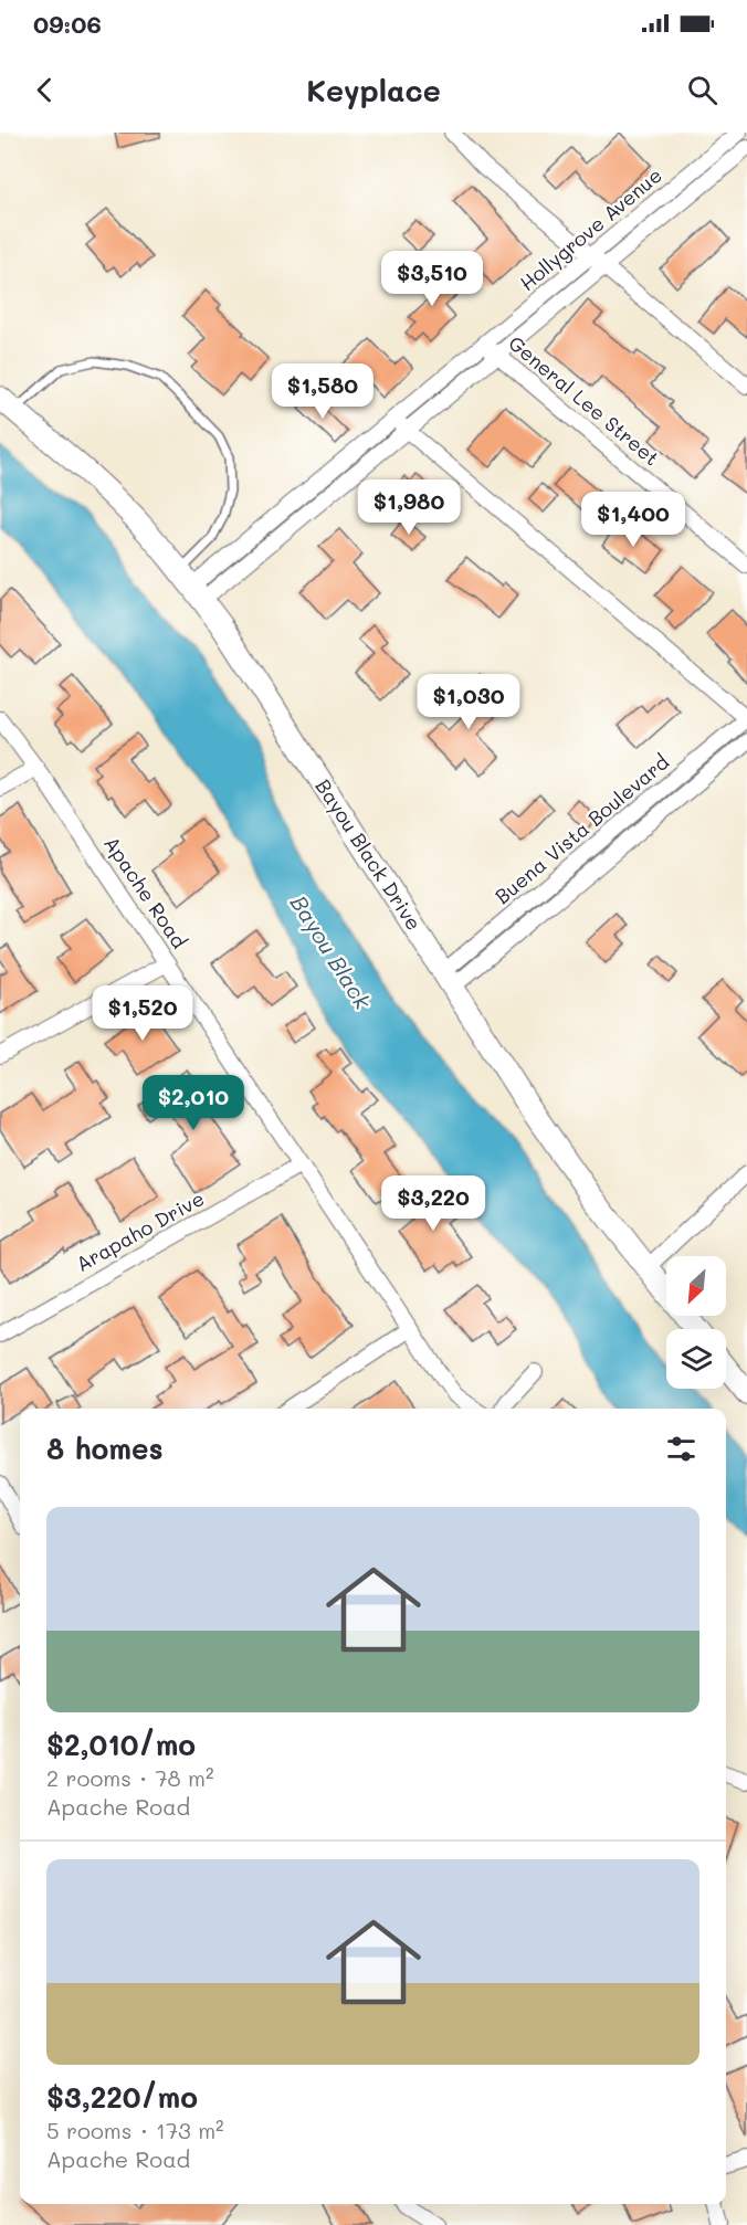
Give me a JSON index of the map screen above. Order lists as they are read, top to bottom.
{
  "streets": {
    "main road": ["Bayou Black Drive"],
    "street": [
      "Hollygrove Avenue",
      "General Lee Street",
      "Buena Vista Boulevard",
      "Apache Road",
      "Arapaho Drive"
    ]
  },
  "crossings": [
    ["Hollygrove Avenue", "General Lee Street"],
    ["Hollygrove Avenue", "Bayou Black Drive"],
    ["Buena Vista Boulevard", "Bayou Black Drive"],
    ["Apache Road", "Arapaho Drive"]
  ],
  "water": ["Bayou Black"],
  "north": "bottom left",
  "page": {
    "status": "09:06",
    "header": "Keyplace",
    "price": [
      "$3,510",
      "$1,580",
      "$1,980",
      "$1,400",
      "$1,030",
      "$1,520",
      "$2,010",
      "$3,220"
    ],
    "heading": "8 homes",
    "list": [
      {
        "name": "$2,010/mo",
        "note": "2 rooms · 78 m² · Apache Road"
      },
      {
        "name": "$3,220/mo",
        "note": "5 rooms · 173 m² · Apache Road"
      }
    ]
  }
}
